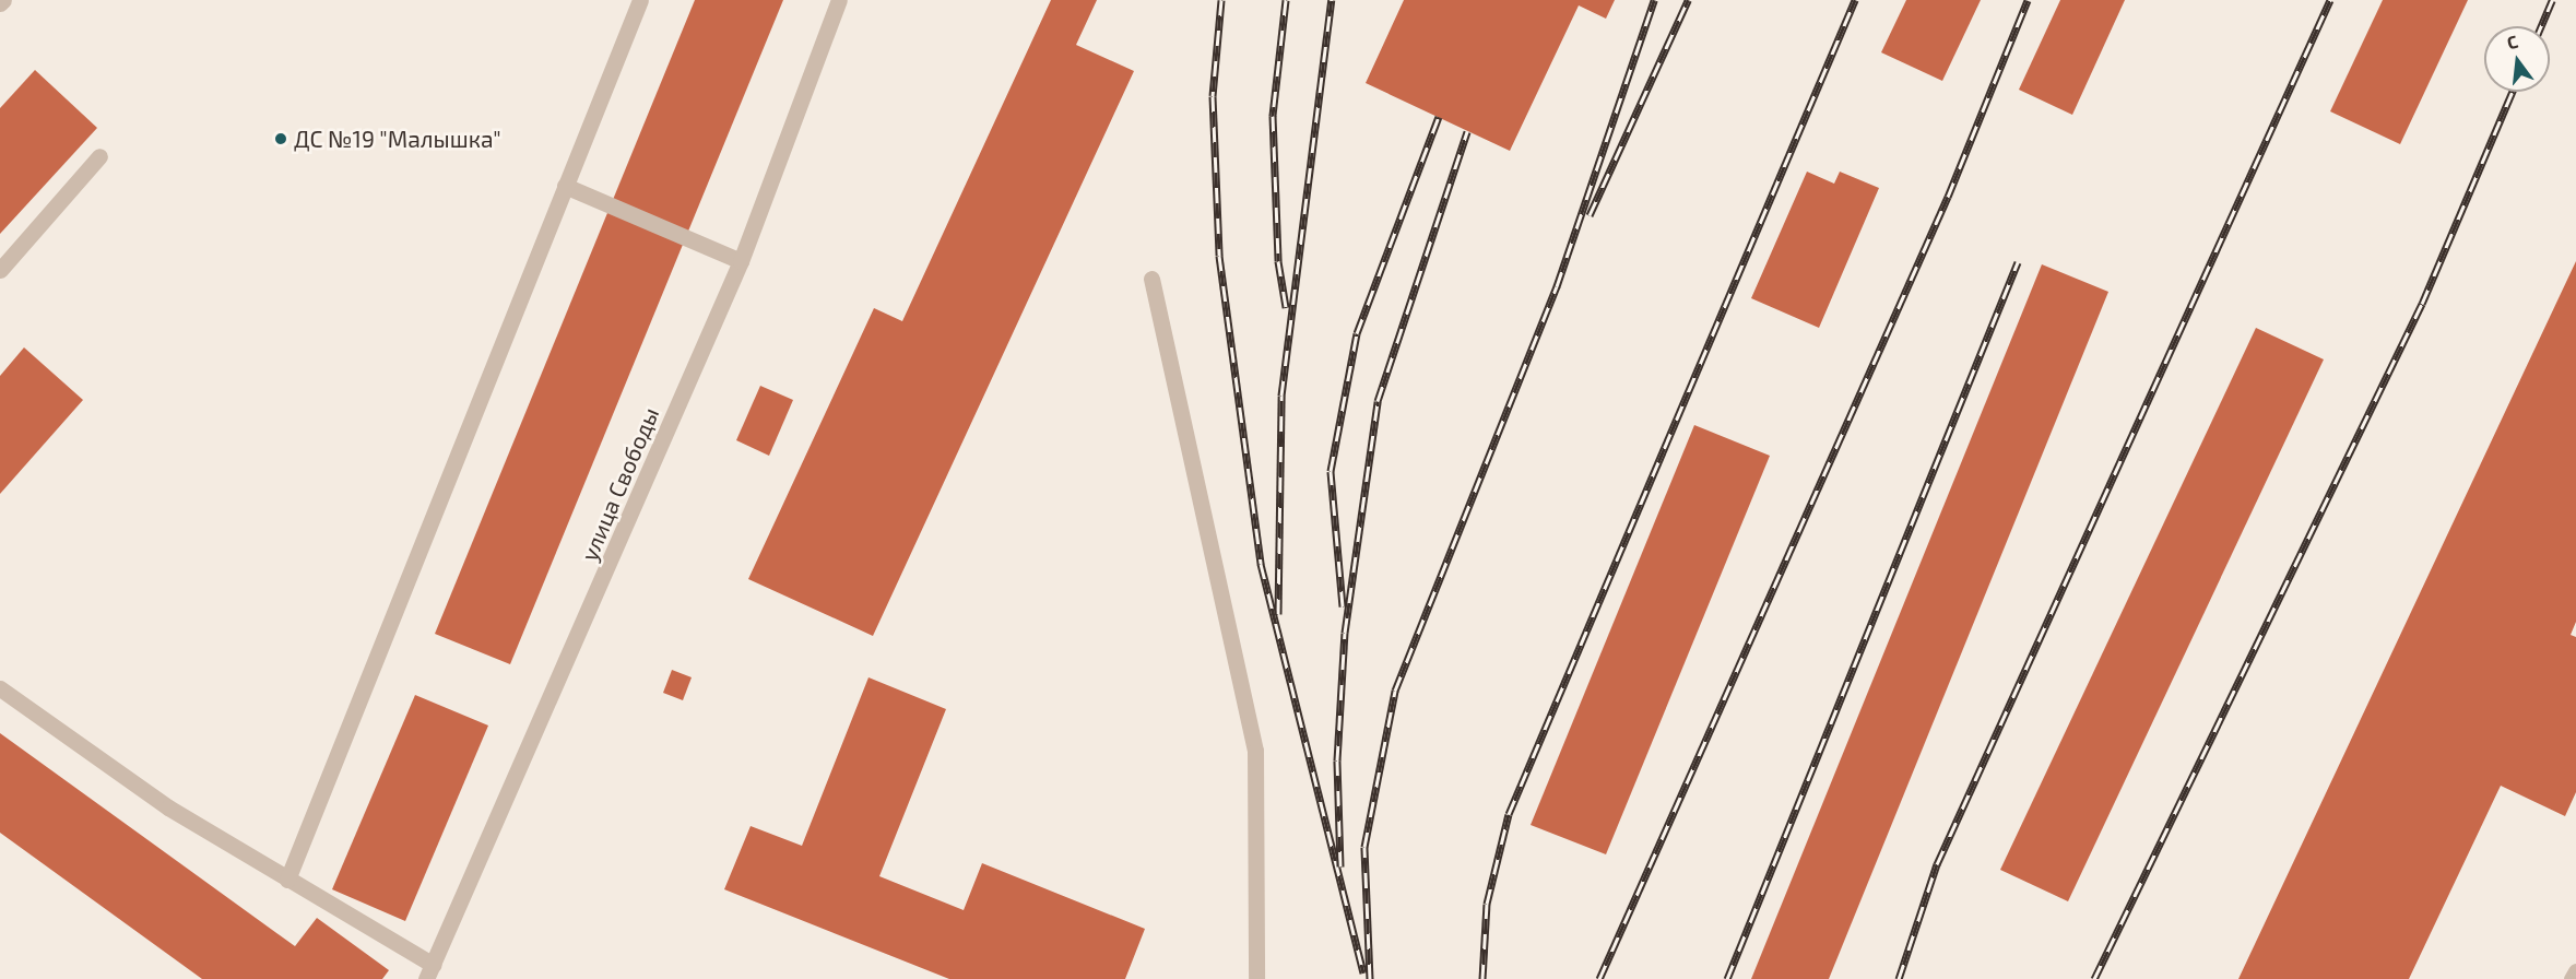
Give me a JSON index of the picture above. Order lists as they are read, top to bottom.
{
  "streets": {
    "street": ["улица Свободы"]
  },
  "places": ["ДС №19 \"Малышка\""],
  "north": "top"
}
